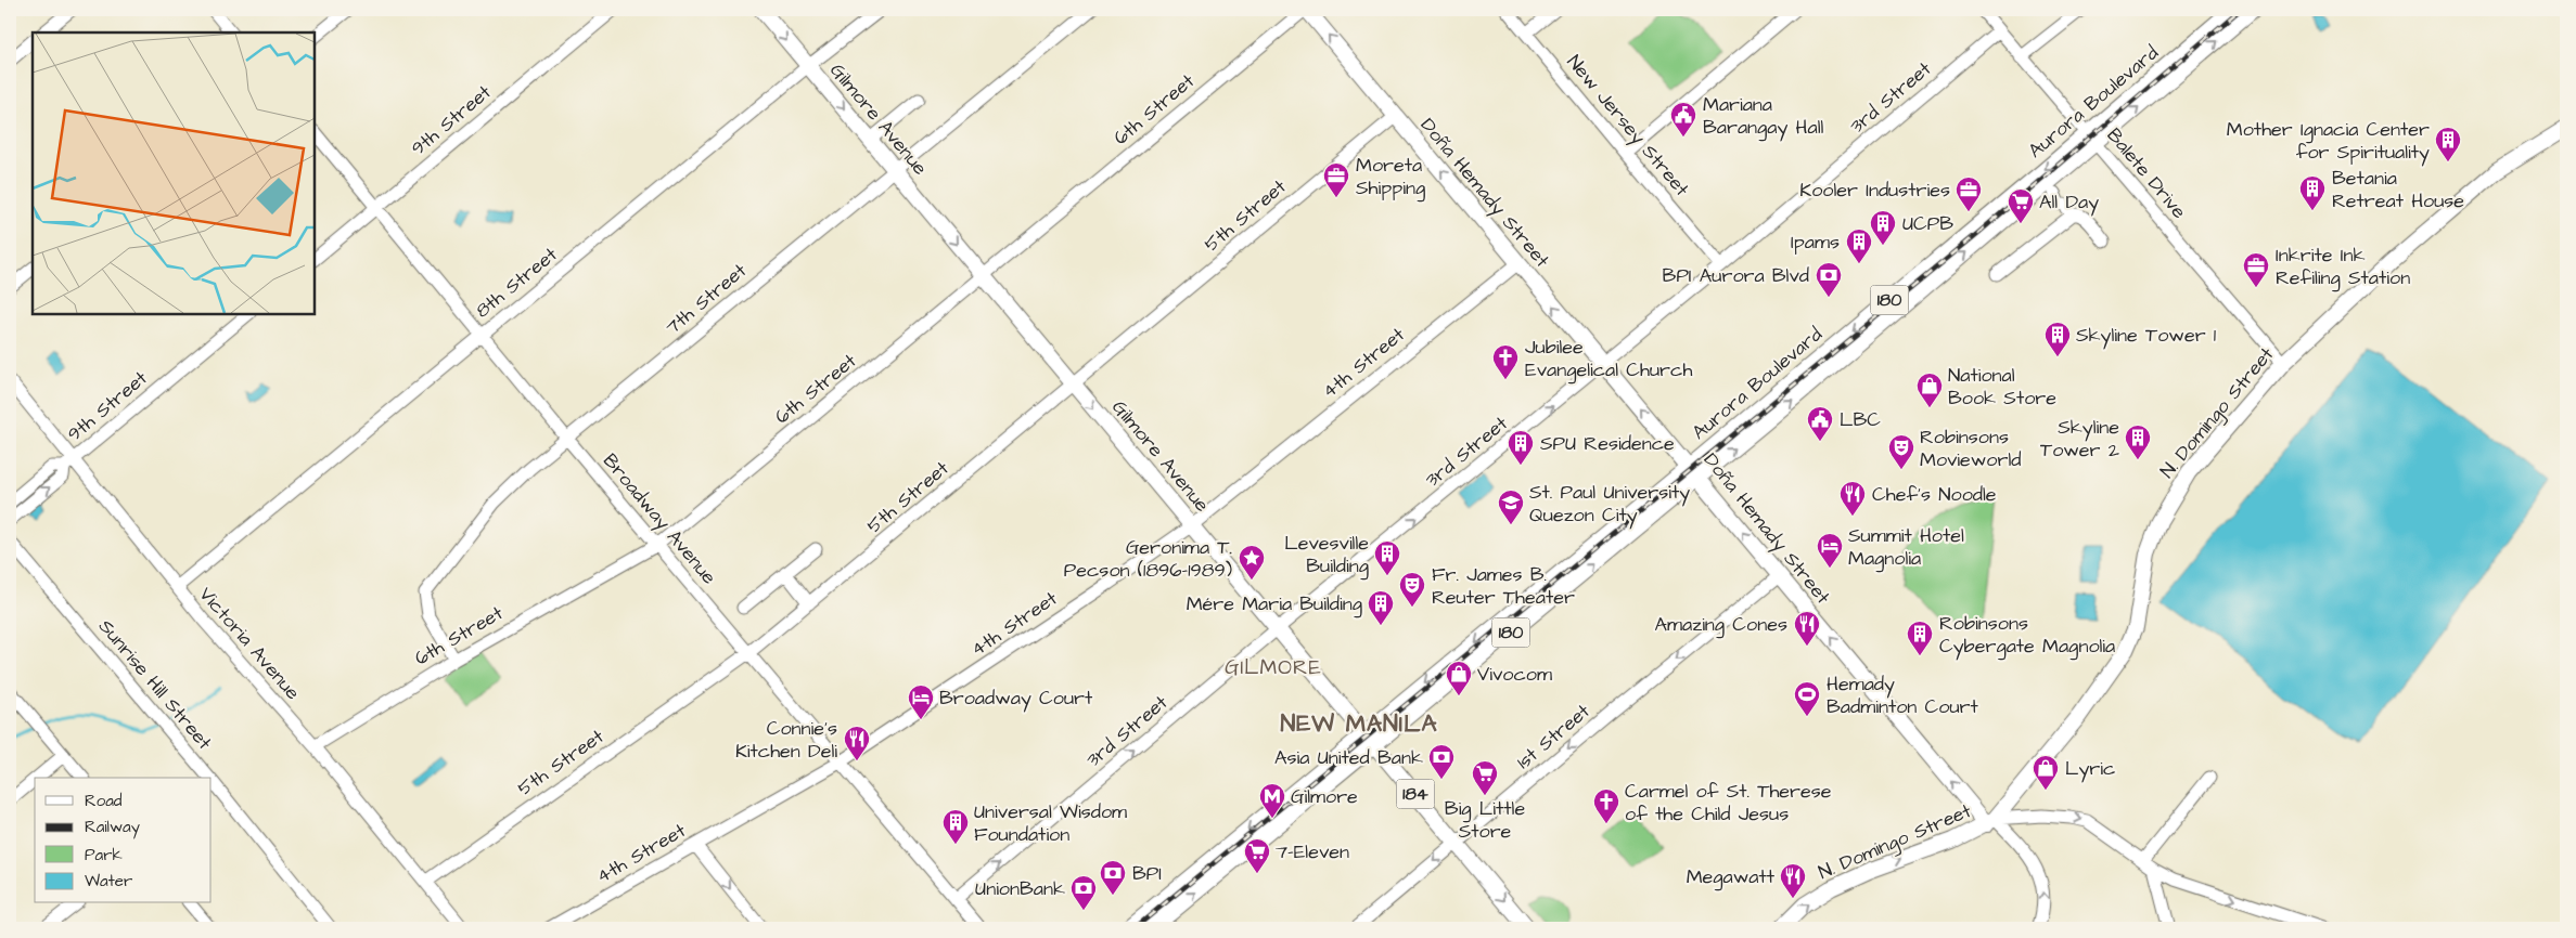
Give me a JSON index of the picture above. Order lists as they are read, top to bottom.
{
  "streets": {
    "main road": [
      "Aurora Boulevard",
      "Gilmore Avenue",
      "Doña Hemady Street",
      "180",
      "N. Domingo Street",
      "184"
    ],
    "street": [
      "3rd Street",
      "6th Street",
      "9th Street",
      "New Jersey Street",
      "Balete Drive",
      "5th Street",
      "8th Street",
      "7th Street",
      "4th Street",
      "Broadway Avenue",
      "Victoria Avenue",
      "Sunrise Hill Street",
      "1st Street"
    ]
  },
  "crossings": [
    ["3rd Street", "Gilmore Avenue"],
    ["3rd Street", "New Jersey Street"],
    ["3rd Street", "Balete Drive"],
    ["3rd Street", "Doña Hemady Street"],
    ["3rd Street", "Broadway Avenue"],
    ["Aurora Boulevard", "Gilmore Avenue"],
    ["Aurora Boulevard", "Balete Drive"],
    ["Aurora Boulevard", "Doña Hemady Street"],
    ["6th Street", "Gilmore Avenue"],
    ["6th Street", "Doña Hemady Street"],
    ["6th Street", "7th Street"],
    ["6th Street", "Broadway Avenue"],
    ["6th Street", "Victoria Avenue"],
    ["Gilmore Avenue", "5th Street"],
    ["Gilmore Avenue", "8th Street"],
    ["Gilmore Avenue", "7th Street"],
    ["Gilmore Avenue", "4th Street"],
    ["Gilmore Avenue", "1st Street"],
    ["9th Street", "Broadway Avenue"],
    ["9th Street", "Victoria Avenue"],
    ["Balete Drive", "N. Domingo Street"],
    ["Doña Hemady Street", "5th Street"],
    ["Doña Hemady Street", "4th Street"],
    ["Doña Hemady Street", "N. Domingo Street"],
    ["Doña Hemady Street", "1st Street"],
    ["5th Street", "Broadway Avenue"],
    ["5th Street", "Victoria Avenue"],
    ["8th Street", "Broadway Avenue"],
    ["8th Street", "Victoria Avenue"],
    ["7th Street", "Broadway Avenue"],
    ["4th Street", "Broadway Avenue"]
  ],
  "one_way": [
    "3rd Street",
    "Gilmore Avenue",
    "Doña Hemady Street",
    "1st Street"
  ],
  "districts": ["GILMORE", "NEW MANILA"],
  "places": {
    "public building": ["Mariana Barangay Hall", "LBC"],
    "building": [
      "Mother Ignacia Center for Spirituality",
      "Betania Retreat House",
      "UCPB",
      "Ipams",
      "Skyline Tower 1",
      "Skyline Tower 2",
      "SPU Residence",
      "Levesville Building",
      "Mére Maria Building",
      "Robinsons Cybergate Magnolia",
      "Universal Wisdom Foundation"
    ],
    "office": ["Moreta Shipping", "Kooler Industries", "Inkrite Ink Refiling Station"],
    "supermarket": ["All Day", "Big Little Store", "7-Eleven"],
    "bank": [
      "BPI Aurora Blvd",
      "Asia United Bank",
      "BPI",
      "UnionBank"
    ],
    "church": ["Jubilee Evangelical Church", "Carmel of St. Therese of the Child Jesus"],
    "shop": ["National Book Store", "Vivocom", "Lyric"],
    "theatre": ["Robinsons Movieworld", "Fr. James B. Reuter Theater"],
    "restaurant": [
      "Chef's Noodle",
      "Amazing Cones",
      "Connie’s Kitchen Deli",
      "Megawatt"
    ],
    "school or university": ["St. Paul University Quezon City"],
    "hotel": ["Summit Hotel Magnolia", "Broadway Court"],
    "place": ["Geronima T. Pecson (1896–1989)"],
    "sports": ["Hemady Badminton Court"],
    "metro station": ["Gilmore"]
  },
  "legend": [
    "Road",
    "Railway",
    "Park",
    "Water"
  ]
}
